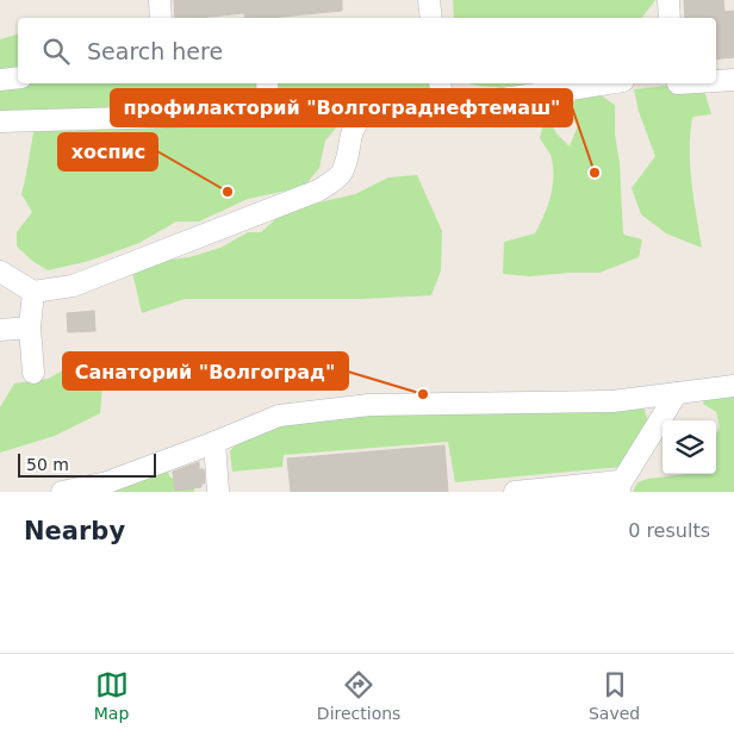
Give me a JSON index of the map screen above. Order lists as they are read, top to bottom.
{
  "places": ["профилакторий \"Волгограднефтемаш\"", "хоспис", "Санаторий \"Волгоград\""],
  "scale_bar": "50 m",
  "page": {
    "search": "Search here",
    "scale": "50 m",
    "heading": ["Nearby", "0 results"],
    "nav": ["Map", "Directions", "Saved"]
  }
}
